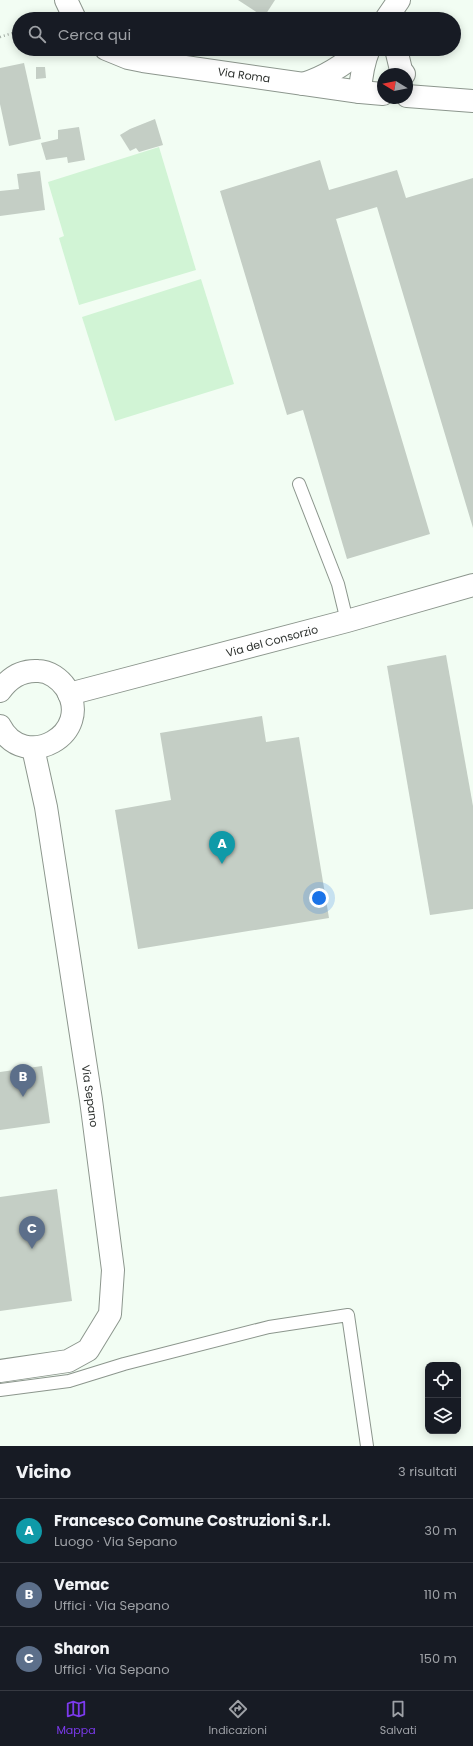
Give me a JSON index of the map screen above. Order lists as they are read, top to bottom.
{
  "streets": {
    "street": ["Via Roma", "Via del Consorzio", "Via Sepano"]
  },
  "north": "left",
  "page": {
    "search": "Cerca qui",
    "pins": ["A", "B", "C"],
    "heading": ["Vicino", "3 risultati"],
    "list": [
      {
        "mark": "A",
        "name": "Francesco Comune Costruzioni S.r.l.",
        "note": "Luogo · Via Sepano",
        "value": "30 m"
      },
      {
        "mark": "B",
        "name": "Vemac",
        "note": "Uffici · Via Sepano",
        "value": "110 m"
      },
      {
        "mark": "C",
        "name": "Sharon",
        "note": "Uffici · Via Sepano",
        "value": "150 m"
      }
    ],
    "nav": ["Mappa", "Indicazioni", "Salvati"]
  }
}
